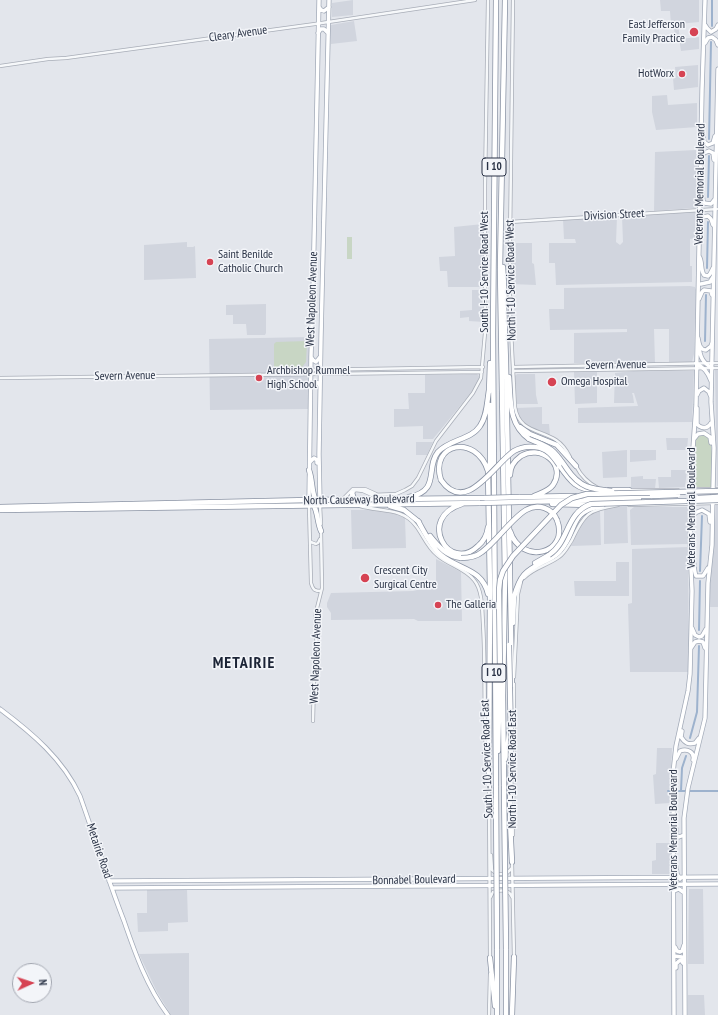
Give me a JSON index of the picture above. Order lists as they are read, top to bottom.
{
  "streets": {
    "highway": ["I 10", "North Causeway Boulevard"],
    "main road": [
      "Veterans Memorial Boulevard",
      "West Napoleon Avenue",
      "Metairie Road",
      "Bonnabel Boulevard"
    ],
    "street": [
      "Cleary Avenue",
      "Division Street",
      "South I-10 Service Road West",
      "North I-10 Service Road West",
      "Severn Avenue",
      "South I-10 Service Road East",
      "North I-10 Service Road East"
    ]
  },
  "crossings": [
    ["Cleary Avenue", "West Napoleon Avenue"],
    ["Veterans Memorial Boulevard", "Division Street"],
    ["Veterans Memorial Boulevard", "Severn Avenue"],
    ["Veterans Memorial Boulevard", "North Causeway Boulevard"],
    ["Veterans Memorial Boulevard", "Bonnabel Boulevard"],
    ["Division Street", "North I-10 Service Road West"],
    ["South I-10 Service Road West", "Severn Avenue"],
    ["South I-10 Service Road West", "North Causeway Boulevard"],
    ["North I-10 Service Road West", "Severn Avenue"],
    ["West Napoleon Avenue", "Severn Avenue"],
    ["West Napoleon Avenue", "North Causeway Boulevard"],
    ["North Causeway Boulevard", "South I-10 Service Road East"],
    ["South I-10 Service Road East", "Bonnabel Boulevard"],
    ["North I-10 Service Road East", "Bonnabel Boulevard"],
    ["Metairie Road", "Bonnabel Boulevard"]
  ],
  "districts": ["METAIRIE"],
  "places": [
    "East Jefferson Family Practice",
    "HotWorx",
    "Saint Benilde Catholic Church",
    "Archbishop Rummel High School",
    "Omega Hospital",
    "Crescent City Surgical Centre",
    "The Galleria"
  ],
  "north": "right"
}
